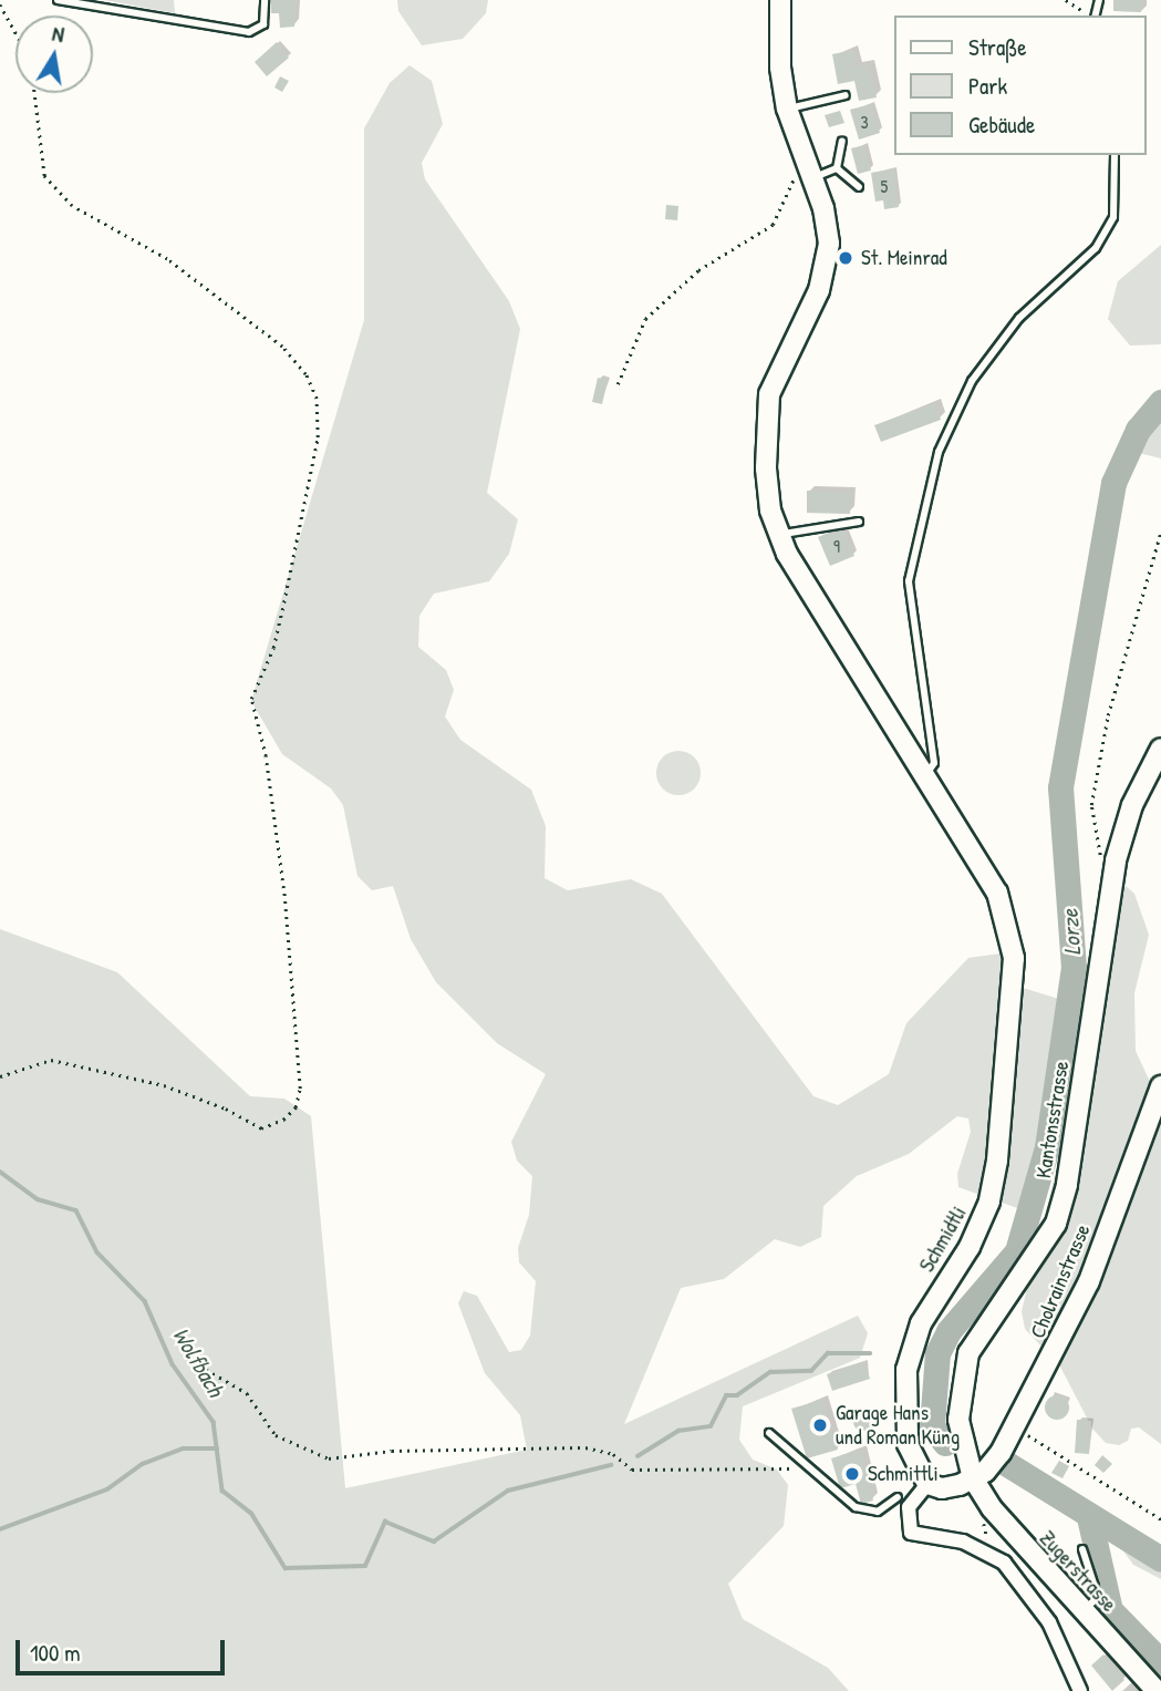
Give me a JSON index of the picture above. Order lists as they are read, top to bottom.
{
  "streets": {
    "street": [
      "Kantonsstrasse",
      "Schmidtli",
      "Cholrainstrasse",
      "Zugerstrasse"
    ]
  },
  "crossings": [
    ["Kantonsstrasse", "Cholrainstrasse"],
    ["Kantonsstrasse", "Zugerstrasse"],
    ["Cholrainstrasse", "Zugerstrasse"]
  ],
  "water": ["Lorze", "Wolfbach"],
  "places": ["St. Meinrad", "Garage Hans und Roman Küng", "Schmittli"],
  "house_numbers": ["3", "5", "9"],
  "legend": ["Straße", "Park", "Gebäude"],
  "scale_bar": "100 m",
  "north": "top"
}
